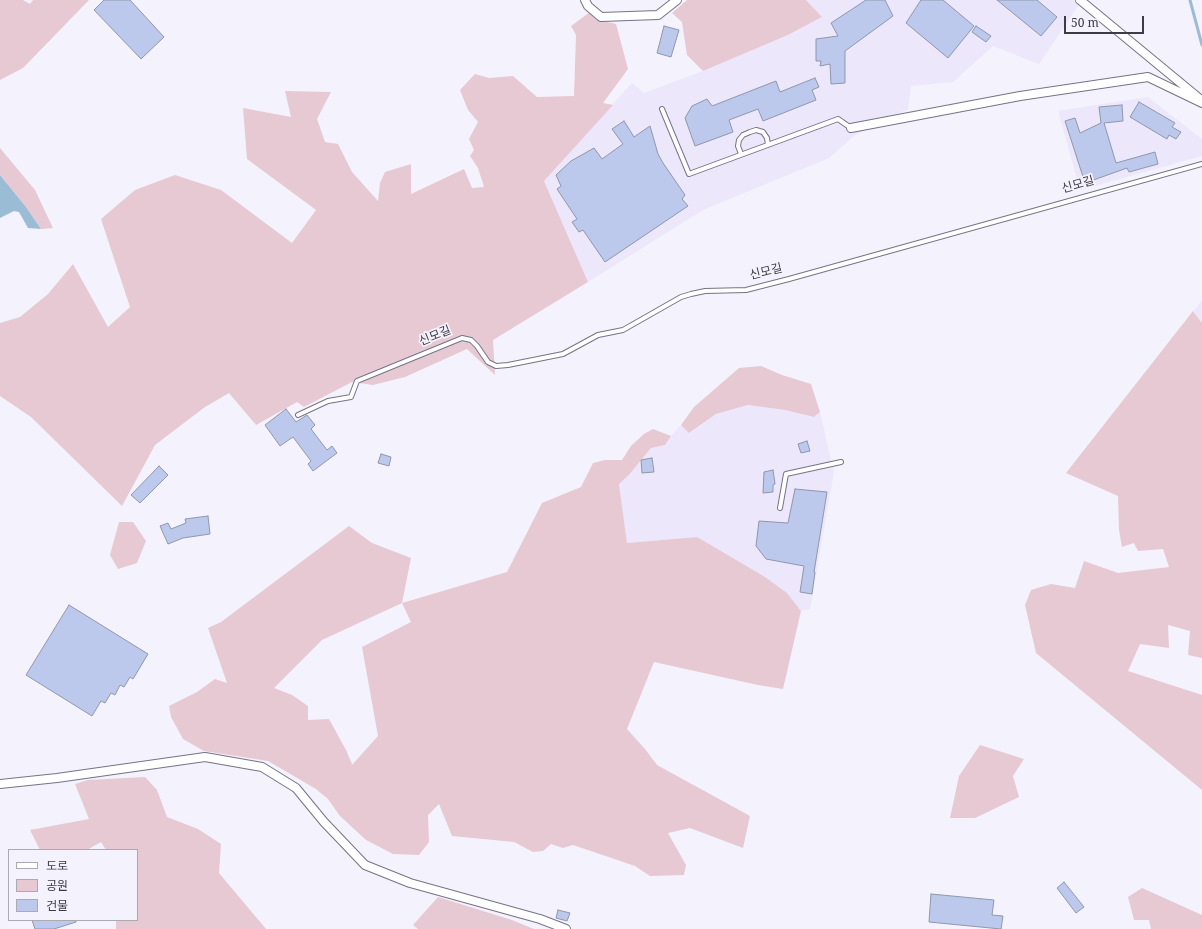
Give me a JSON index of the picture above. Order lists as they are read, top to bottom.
{
  "streets": {
    "lane": ["신모길"]
  },
  "legend": ["도로", "공원", "건물"],
  "scale_bar": "50 m"
}
